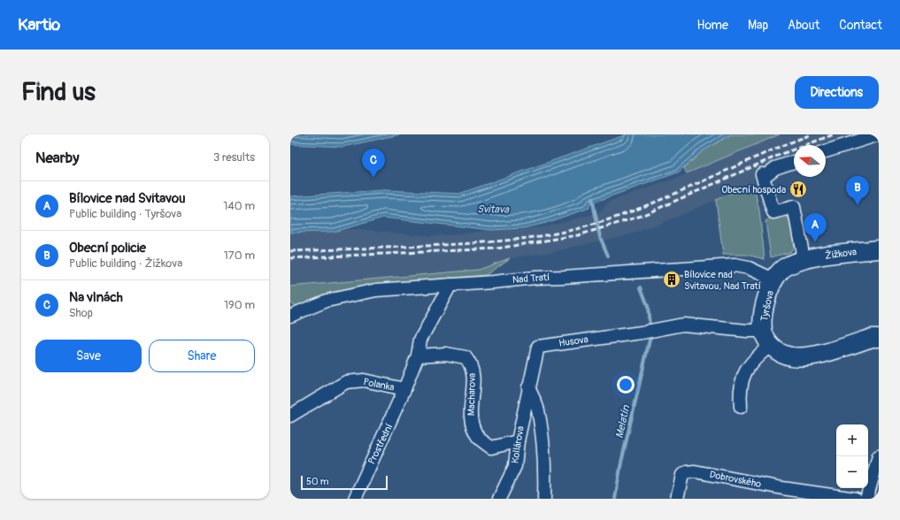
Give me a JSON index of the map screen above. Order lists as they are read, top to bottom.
{
  "streets": {
    "main road": ["Žižkova", "Tyršova"],
    "street": [
      "Nad Tratí",
      "Husova",
      "Polanka",
      "Macharova",
      "Prostřední",
      "Kollárova",
      "Dobrovského"
    ]
  },
  "crossings": [
    ["Žižkova", "Tyršova"],
    ["Nad Tratí", "Tyršova"],
    ["Nad Tratí", "Polanka"],
    ["Tyršova", "Husova"],
    ["Husova", "Kollárova"],
    ["Polanka", "Macharova"],
    ["Polanka", "Prostřední"],
    ["Macharova", "Kollárova"]
  ],
  "water": ["Svitava", "Melatín"],
  "places": {
    "restaurant": ["Obecní hospoda"],
    "building": ["Bílovice nad Svitavou, Nad Tratí"]
  },
  "scale_bar": "50 m",
  "north": "left",
  "page": {
    "header": "Kartio",
    "nav": [
      "Home",
      "Map",
      "About",
      "Contact"
    ],
    "buttons": [
      "Directions",
      ["Save", "Share"]
    ],
    "title": "Find us",
    "heading": ["Nearby", "3 results"],
    "pins": ["C", "B", "A"],
    "list": [
      {
        "mark": "A",
        "name": "Bílovice nad Svitavou",
        "note": "Public building · Tyršova",
        "value": "140 m"
      },
      {
        "mark": "B",
        "name": "Obecní policie",
        "note": "Public building · Žižkova",
        "value": "170 m"
      },
      {
        "mark": "C",
        "name": "Na vlnách",
        "note": "Shop",
        "value": "190 m"
      }
    ],
    "map_buttons": ["+", "−"],
    "scale": "50 m"
  }
}
